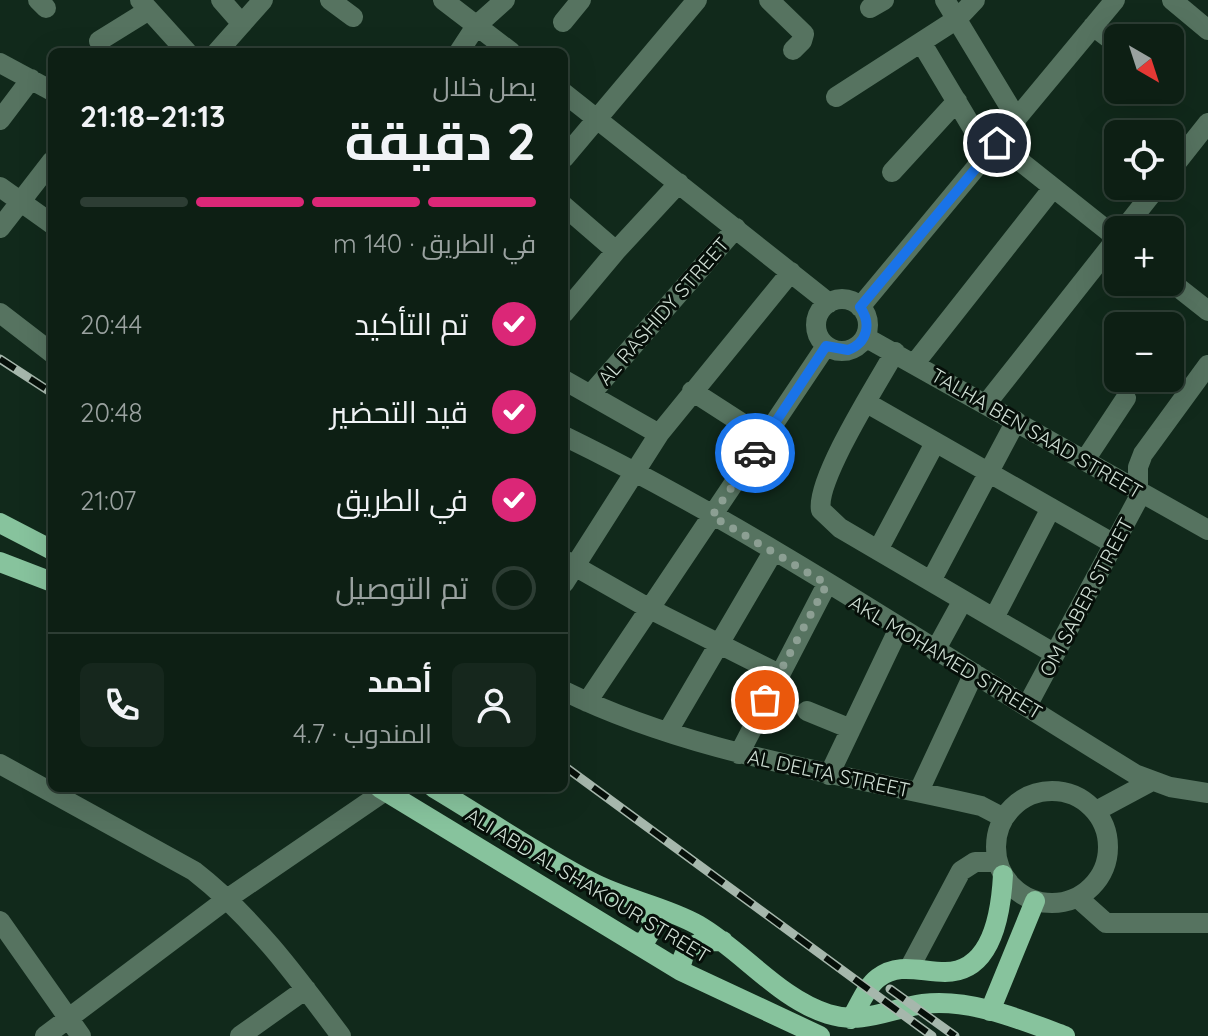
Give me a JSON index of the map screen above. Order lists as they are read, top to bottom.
{
  "streets": {
    "main road": ["ALI ABD AL SHAKOUR STREET"],
    "street": [
      "AL RASHIDY STREET",
      "TALHA BEN SAAD STREET",
      "OM SABER STREET",
      "AKL MOHAMED STREET",
      "AL DELTA STREET"
    ]
  },
  "crossings": [
    ["TALHA BEN SAAD STREET", "OM SABER STREET"],
    ["OM SABER STREET", "AKL MOHAMED STREET"]
  ],
  "north": "bottom right",
  "page": {
    "map_buttons": ["+", "−"],
    "heading": ["2 دقيقة", "يصل خلال", "21:13–21:18"],
    "panel": ["أحمد", "المندوب · 4.7"],
    "bar": "في الطريق · 140 m",
    "list": [
      ["تم التأكيد", "20:44"],
      ["قيد التحضير", "20:48"],
      ["في الطريق", "21:07"],
      "تم التوصيل"
    ]
  }
}
